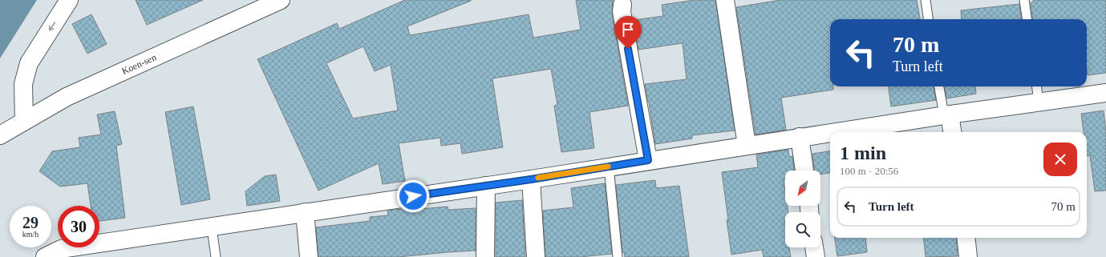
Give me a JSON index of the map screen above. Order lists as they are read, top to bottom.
{
  "streets": {
    "street": ["Koen-sen"]
  },
  "north": "bottom left",
  "page": {
    "turn": ["70 m", "Turn left"],
    "heading": ["1 min", "100 m · 20:56"],
    "list": [
      {
        "name": "Turn left",
        "value": "70 m"
      }
    ],
    "speed": "29 km/h",
    "limit": "30"
  }
}
